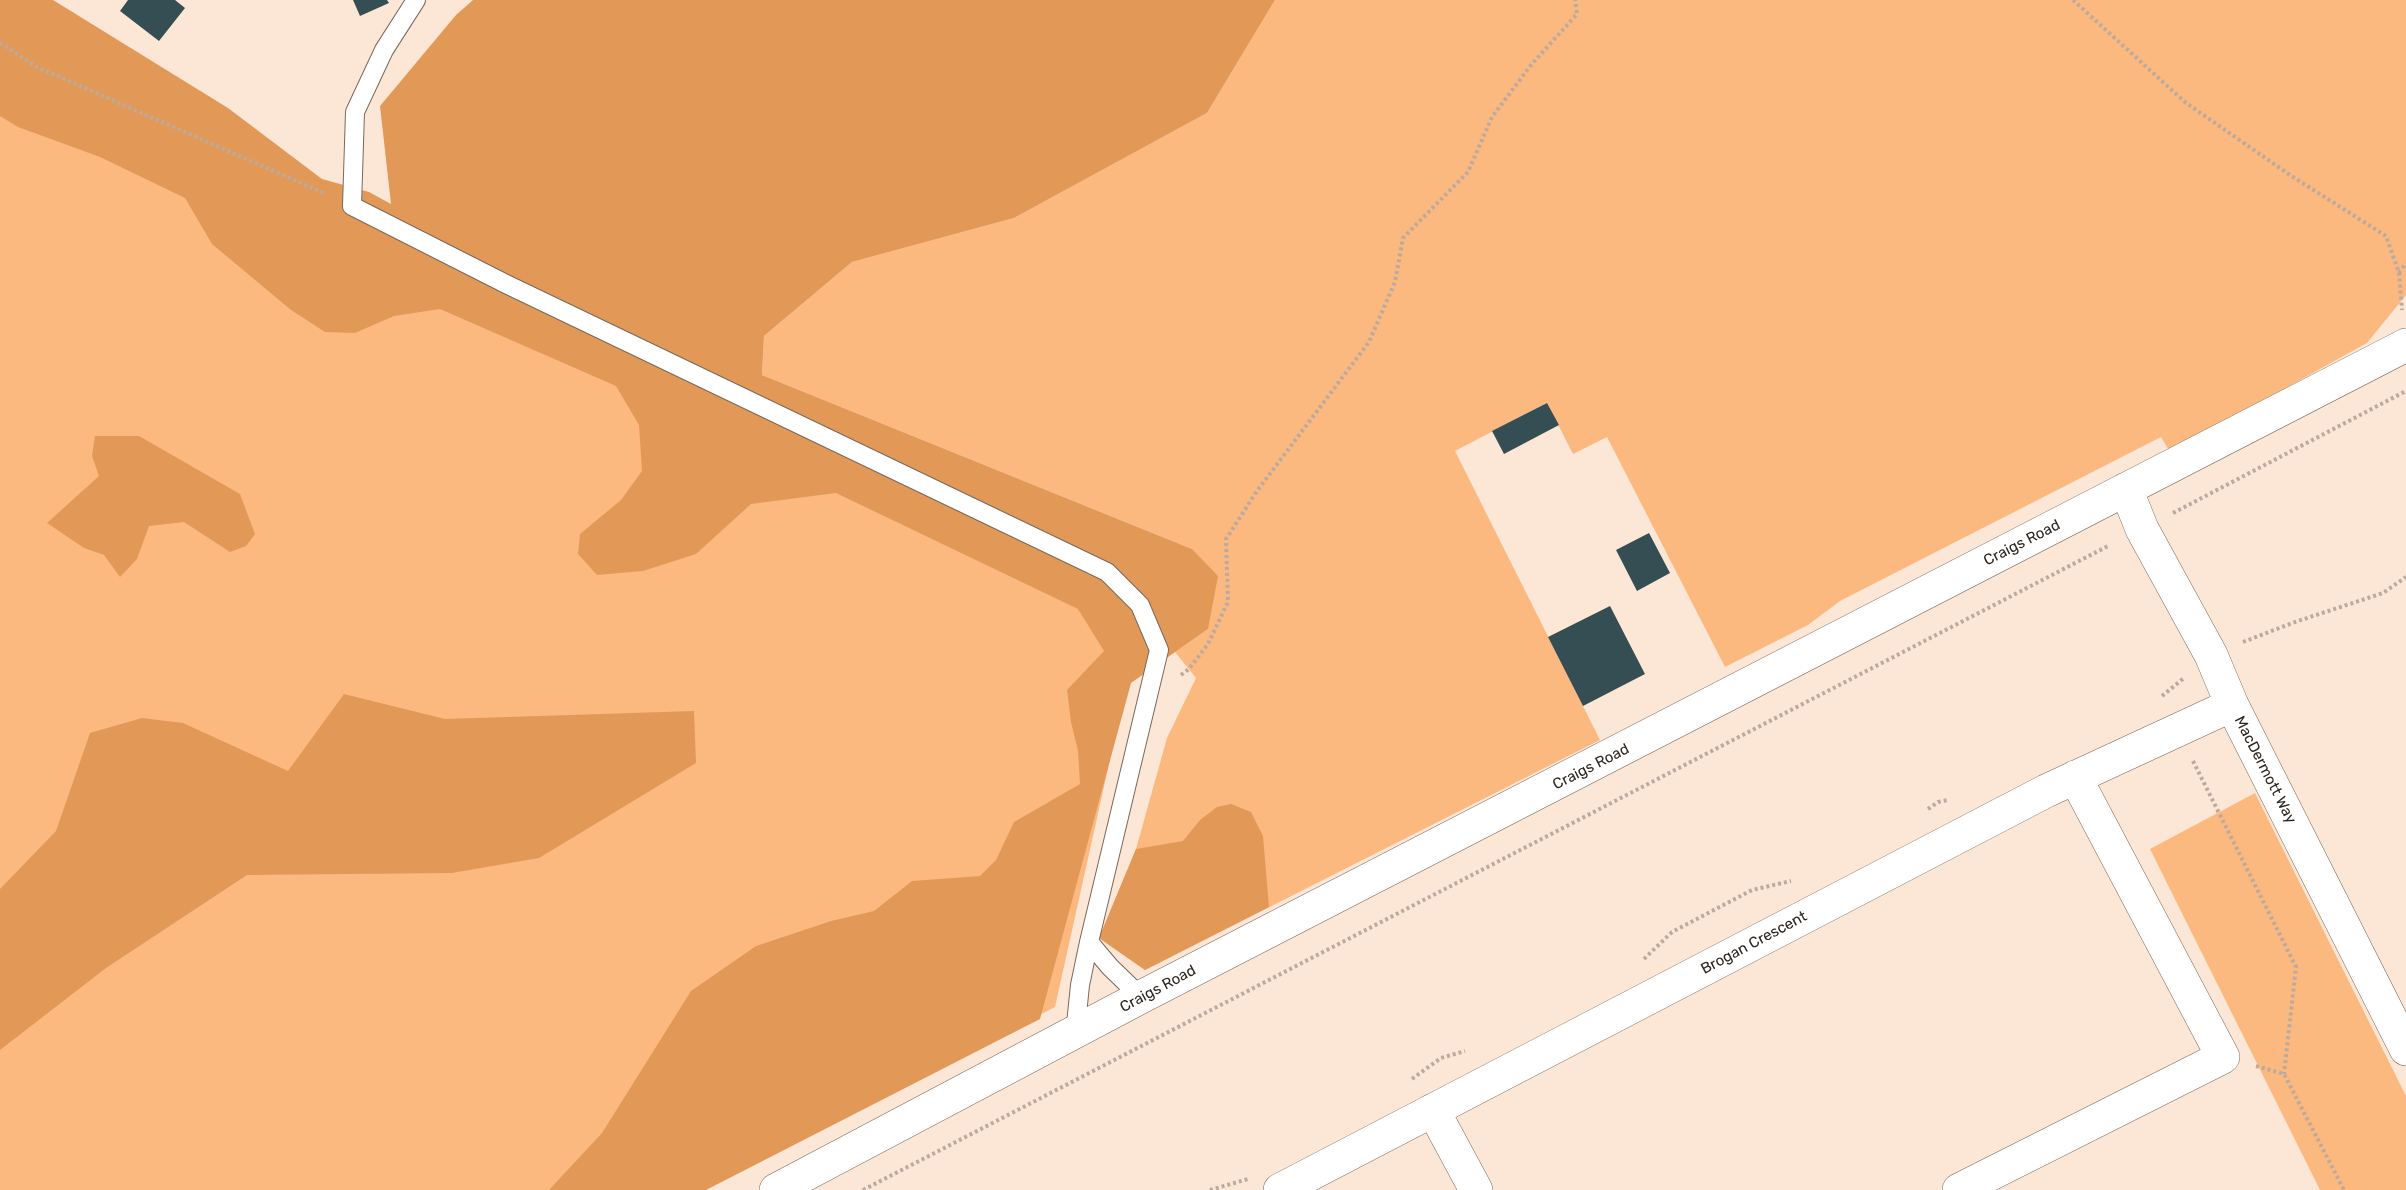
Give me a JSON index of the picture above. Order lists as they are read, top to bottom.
{
  "streets": {
    "street": ["Craigs Road", "MacDermott Way", "Brogan Crescent"]
  },
  "crossings": [
    ["Craigs Road", "MacDermott Way"],
    ["MacDermott Way", "Brogan Crescent"]
  ]
}
